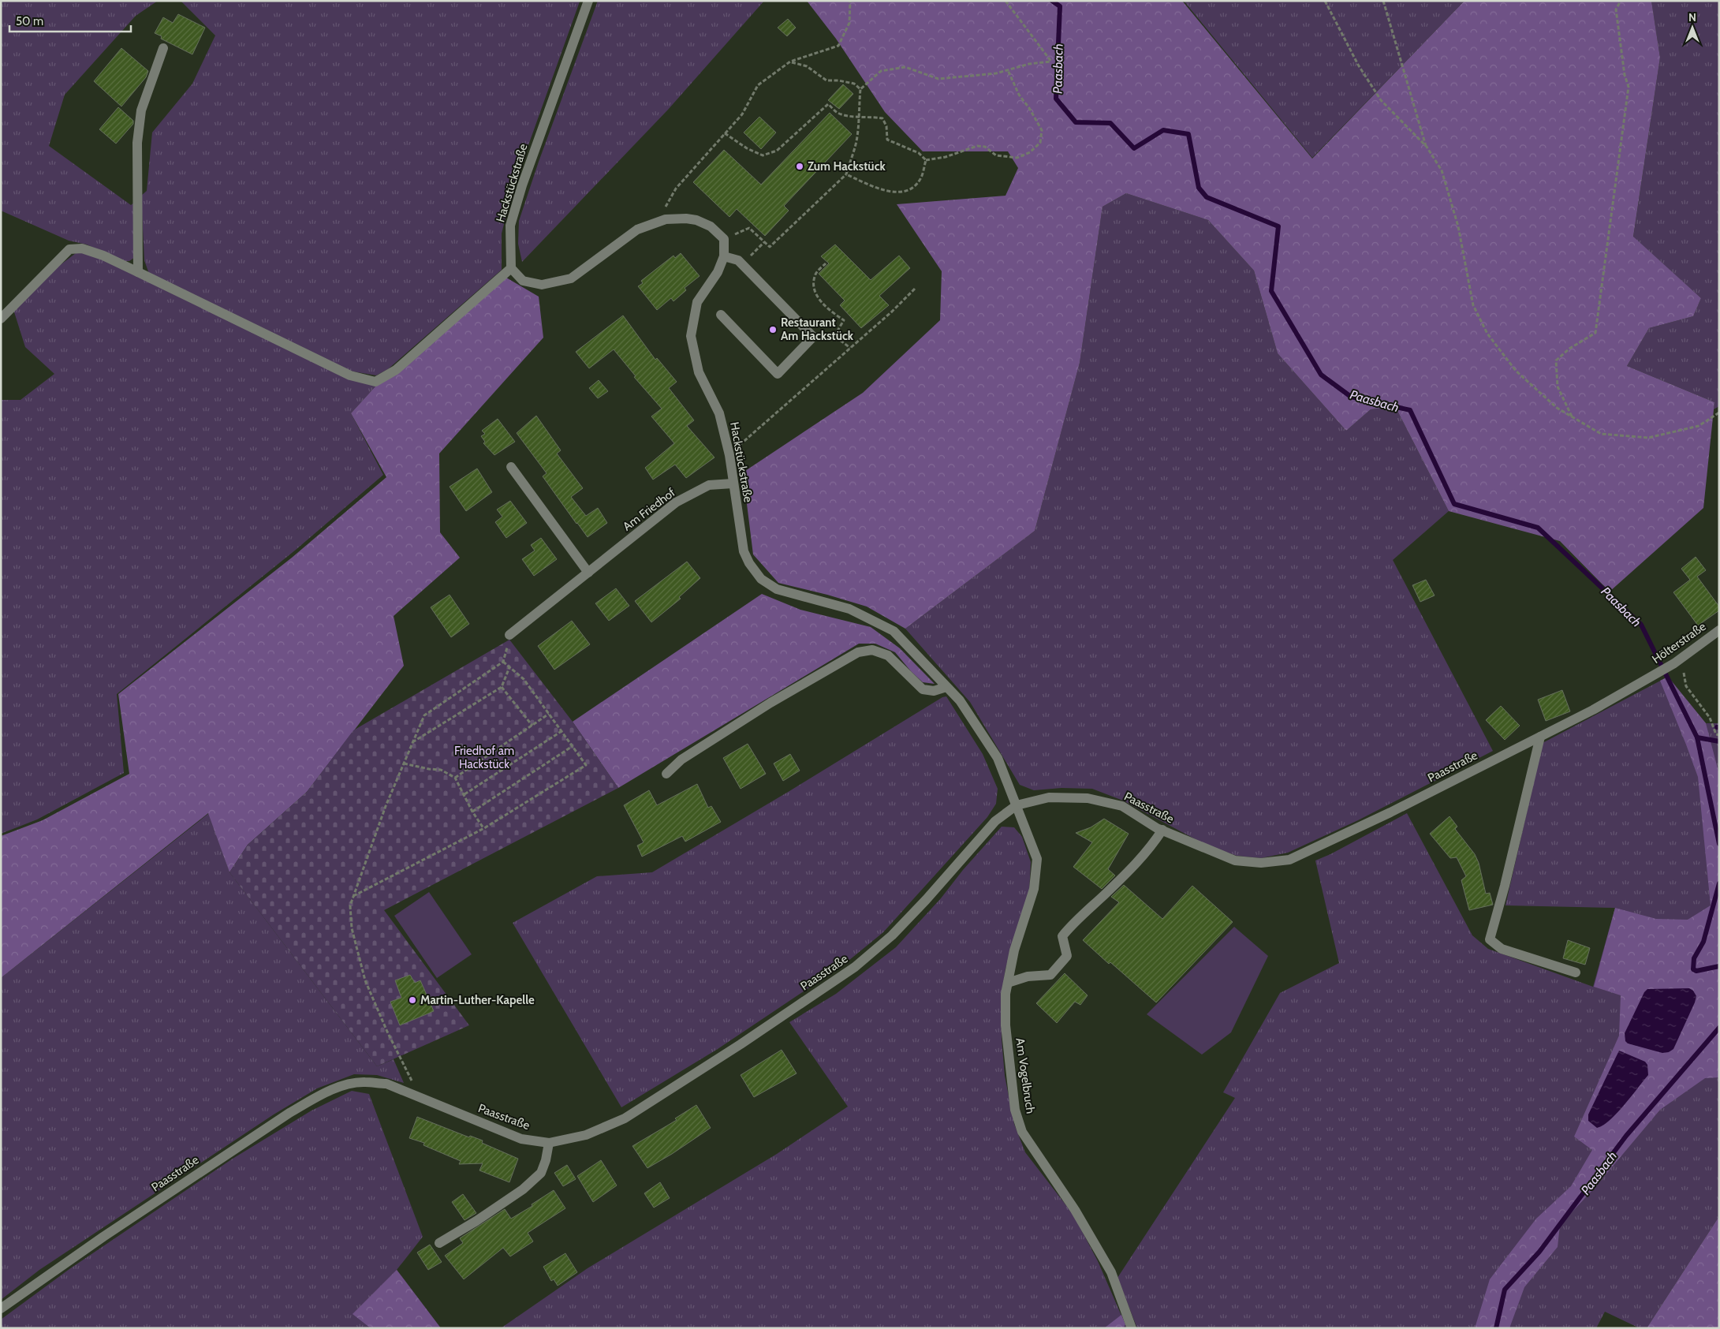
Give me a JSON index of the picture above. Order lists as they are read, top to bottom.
{
  "streets": {
    "street": [
      "Hackstückstraße",
      "Am Friedhof",
      "Hölterstraße",
      "Paasstraße",
      "Am Vogelbruch"
    ]
  },
  "crossings": [
    ["Hackstückstraße", "Am Friedhof"],
    ["Hackstückstraße", "Paasstraße"],
    ["Hackstückstraße", "Am Vogelbruch"],
    ["Hölterstraße", "Paasstraße"],
    ["Paasstraße", "Am Vogelbruch"]
  ],
  "water": ["Paasbach"],
  "parks": ["Friedhof am Hackstück"],
  "places": ["Zum Hackstück", "Restaurant Am Hackstück", "Martin-Luther-Kapelle"],
  "scale_bar": "50 m",
  "north": "top"
}
